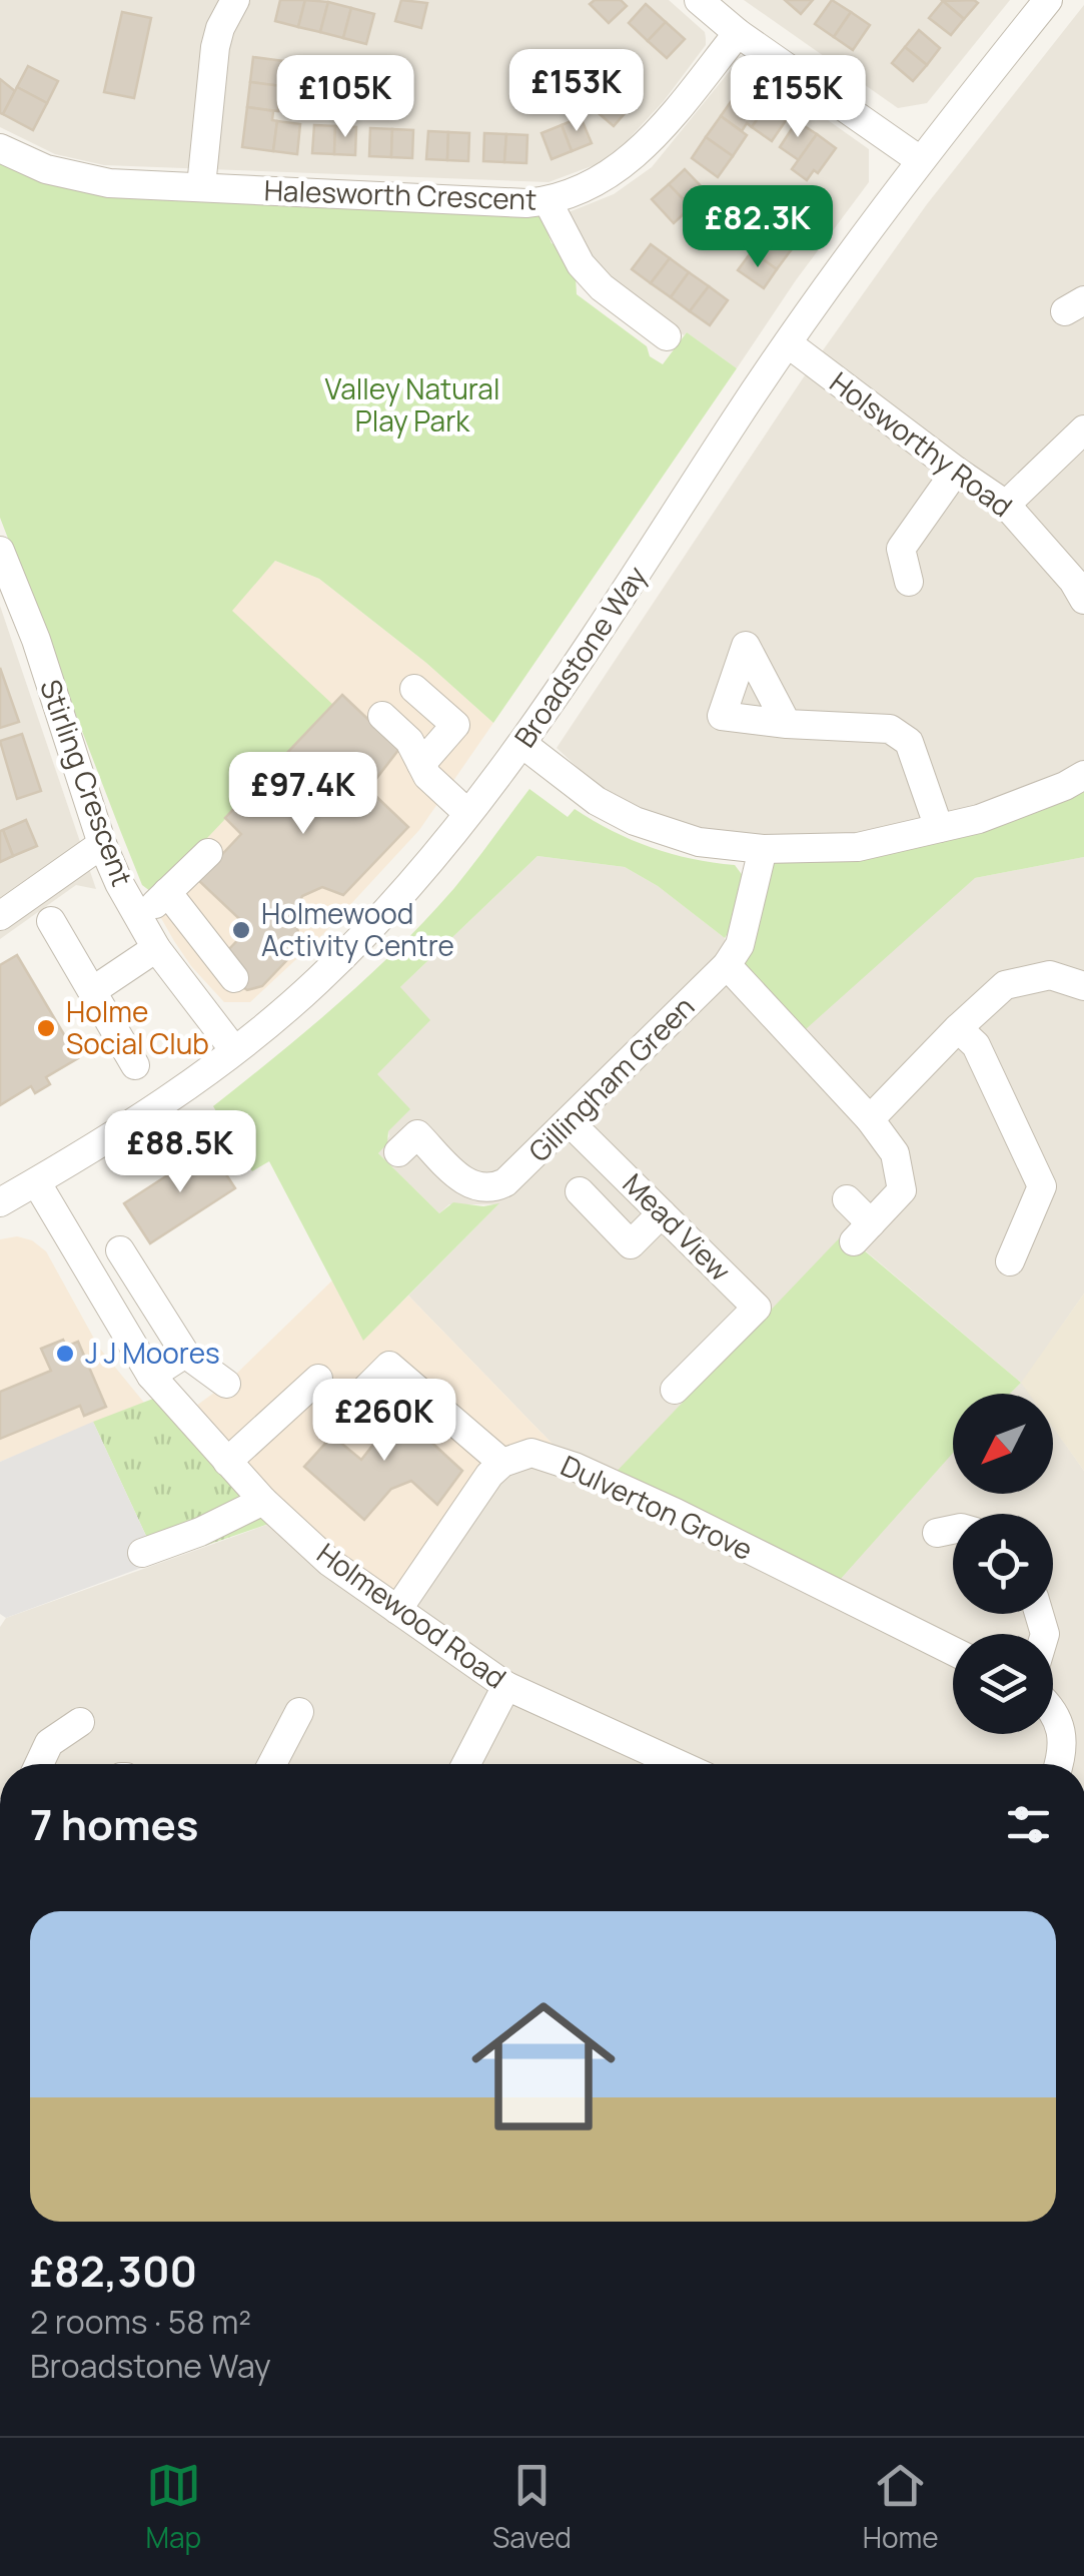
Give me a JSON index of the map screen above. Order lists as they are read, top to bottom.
{
  "streets": {
    "street": [
      "Halesworth Crescent",
      "Holsworthy Road",
      "Broadstone Way",
      "Stirling Crescent",
      "Gillingham Green",
      "Mead View",
      "Dulverton Grove",
      "Holmewood Road"
    ]
  },
  "crossings": [
    ["Holsworthy Road", "Broadstone Way"],
    ["Broadstone Way", "Stirling Crescent"],
    ["Broadstone Way", "Holmewood Road"],
    ["Gillingham Green", "Mead View"]
  ],
  "parks": ["Valley Natural Play Park"],
  "places": ["Holmewood Activity Centre", "Holme Social Club", "J J Moores"],
  "north": "bottom left",
  "page": {
    "price": [
      "£153K",
      "£105K",
      "£155K",
      "£82.3K",
      "£97.4K",
      "£88.5K",
      "£260K"
    ],
    "heading": "7 homes",
    "list": [
      {
        "name": "£82,300",
        "note": "2 rooms · 58 m² · Broadstone Way"
      }
    ],
    "tabs": ["Map", "Saved", "Home"]
  }
}
